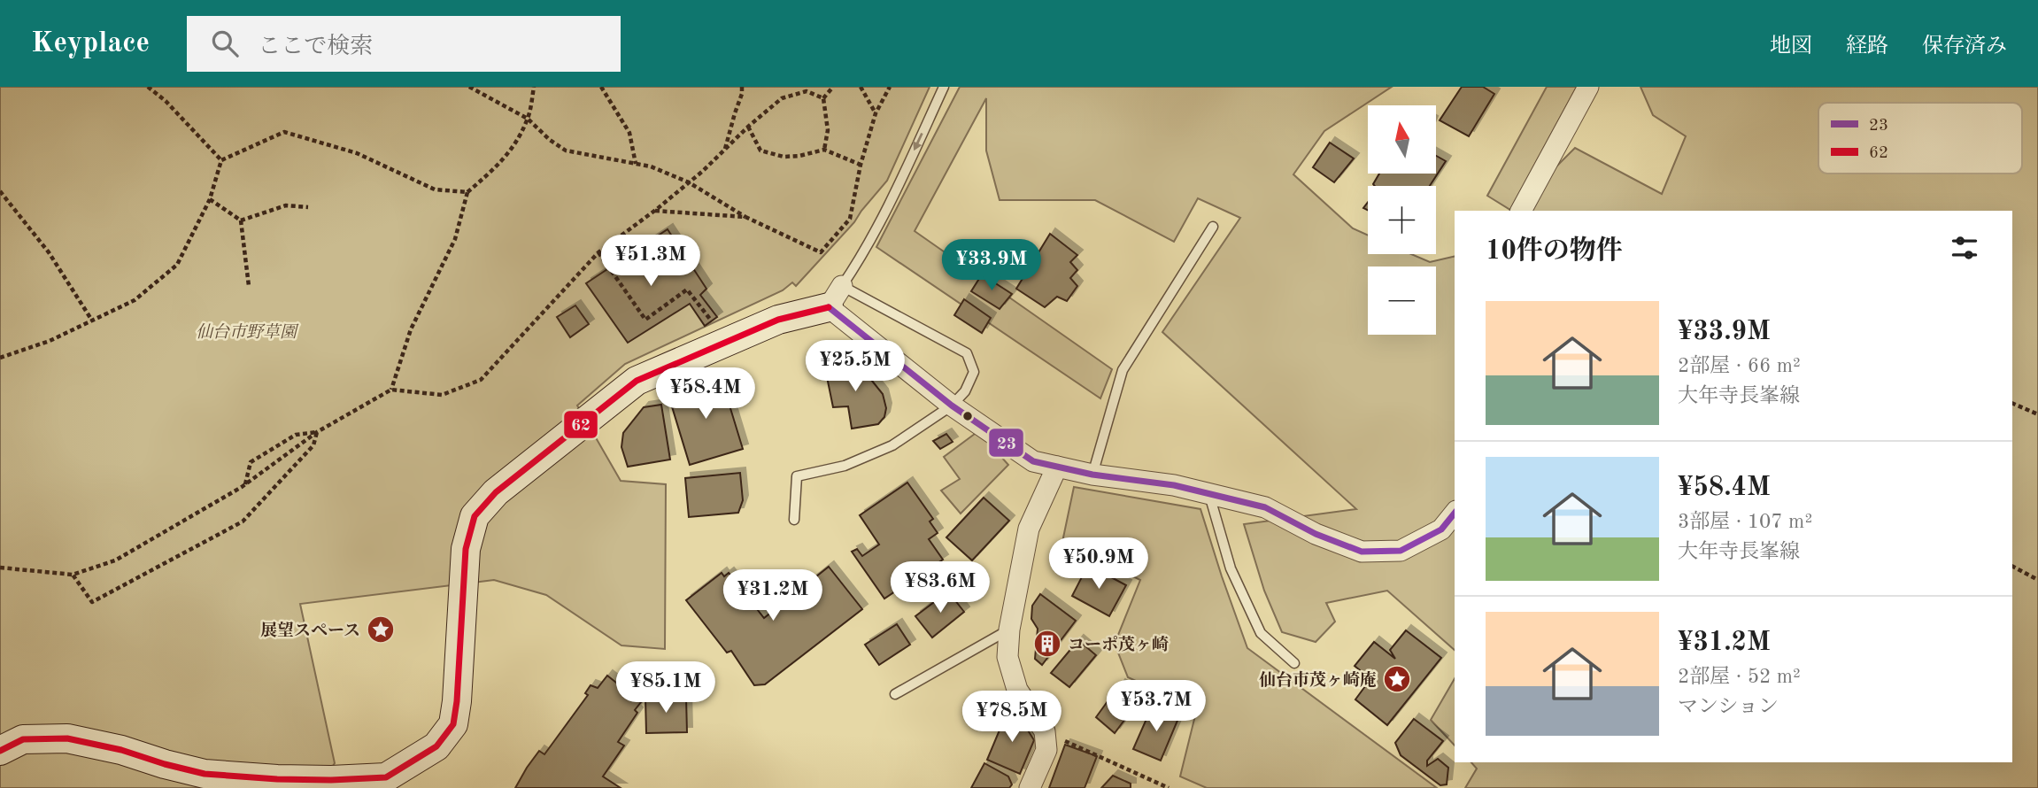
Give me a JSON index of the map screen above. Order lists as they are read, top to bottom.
{
  "parks": ["仙台市野草園"],
  "places": {
    "place": ["展望スペース", "仙台市茂ヶ崎庵"],
    "building": ["コーポ茂ヶ崎"]
  },
  "lines": ["transit line 23", "transit line 62"],
  "legend": ["23", "62"],
  "north": "top",
  "page": {
    "header": "Keyplace",
    "search": "ここで検索",
    "nav": ["地図", "経路", "保存済み"],
    "map_buttons": ["+", "−"],
    "heading": "10件の物件",
    "price": [
      "¥51.3M",
      "¥33.9M",
      "¥25.5M",
      "¥58.4M",
      "¥50.9M",
      "¥83.6M",
      "¥31.2M",
      "¥85.1M",
      "¥53.7M",
      "¥78.5M"
    ],
    "list": [
      {
        "name": "¥33.9M",
        "note": "2部屋 · 66 m² · 大年寺長峯線"
      },
      {
        "name": "¥58.4M",
        "note": "3部屋 · 107 m² · 大年寺長峯線"
      },
      {
        "name": "¥31.2M",
        "note": "2部屋 · 52 m² · マンション"
      }
    ]
  }
}
